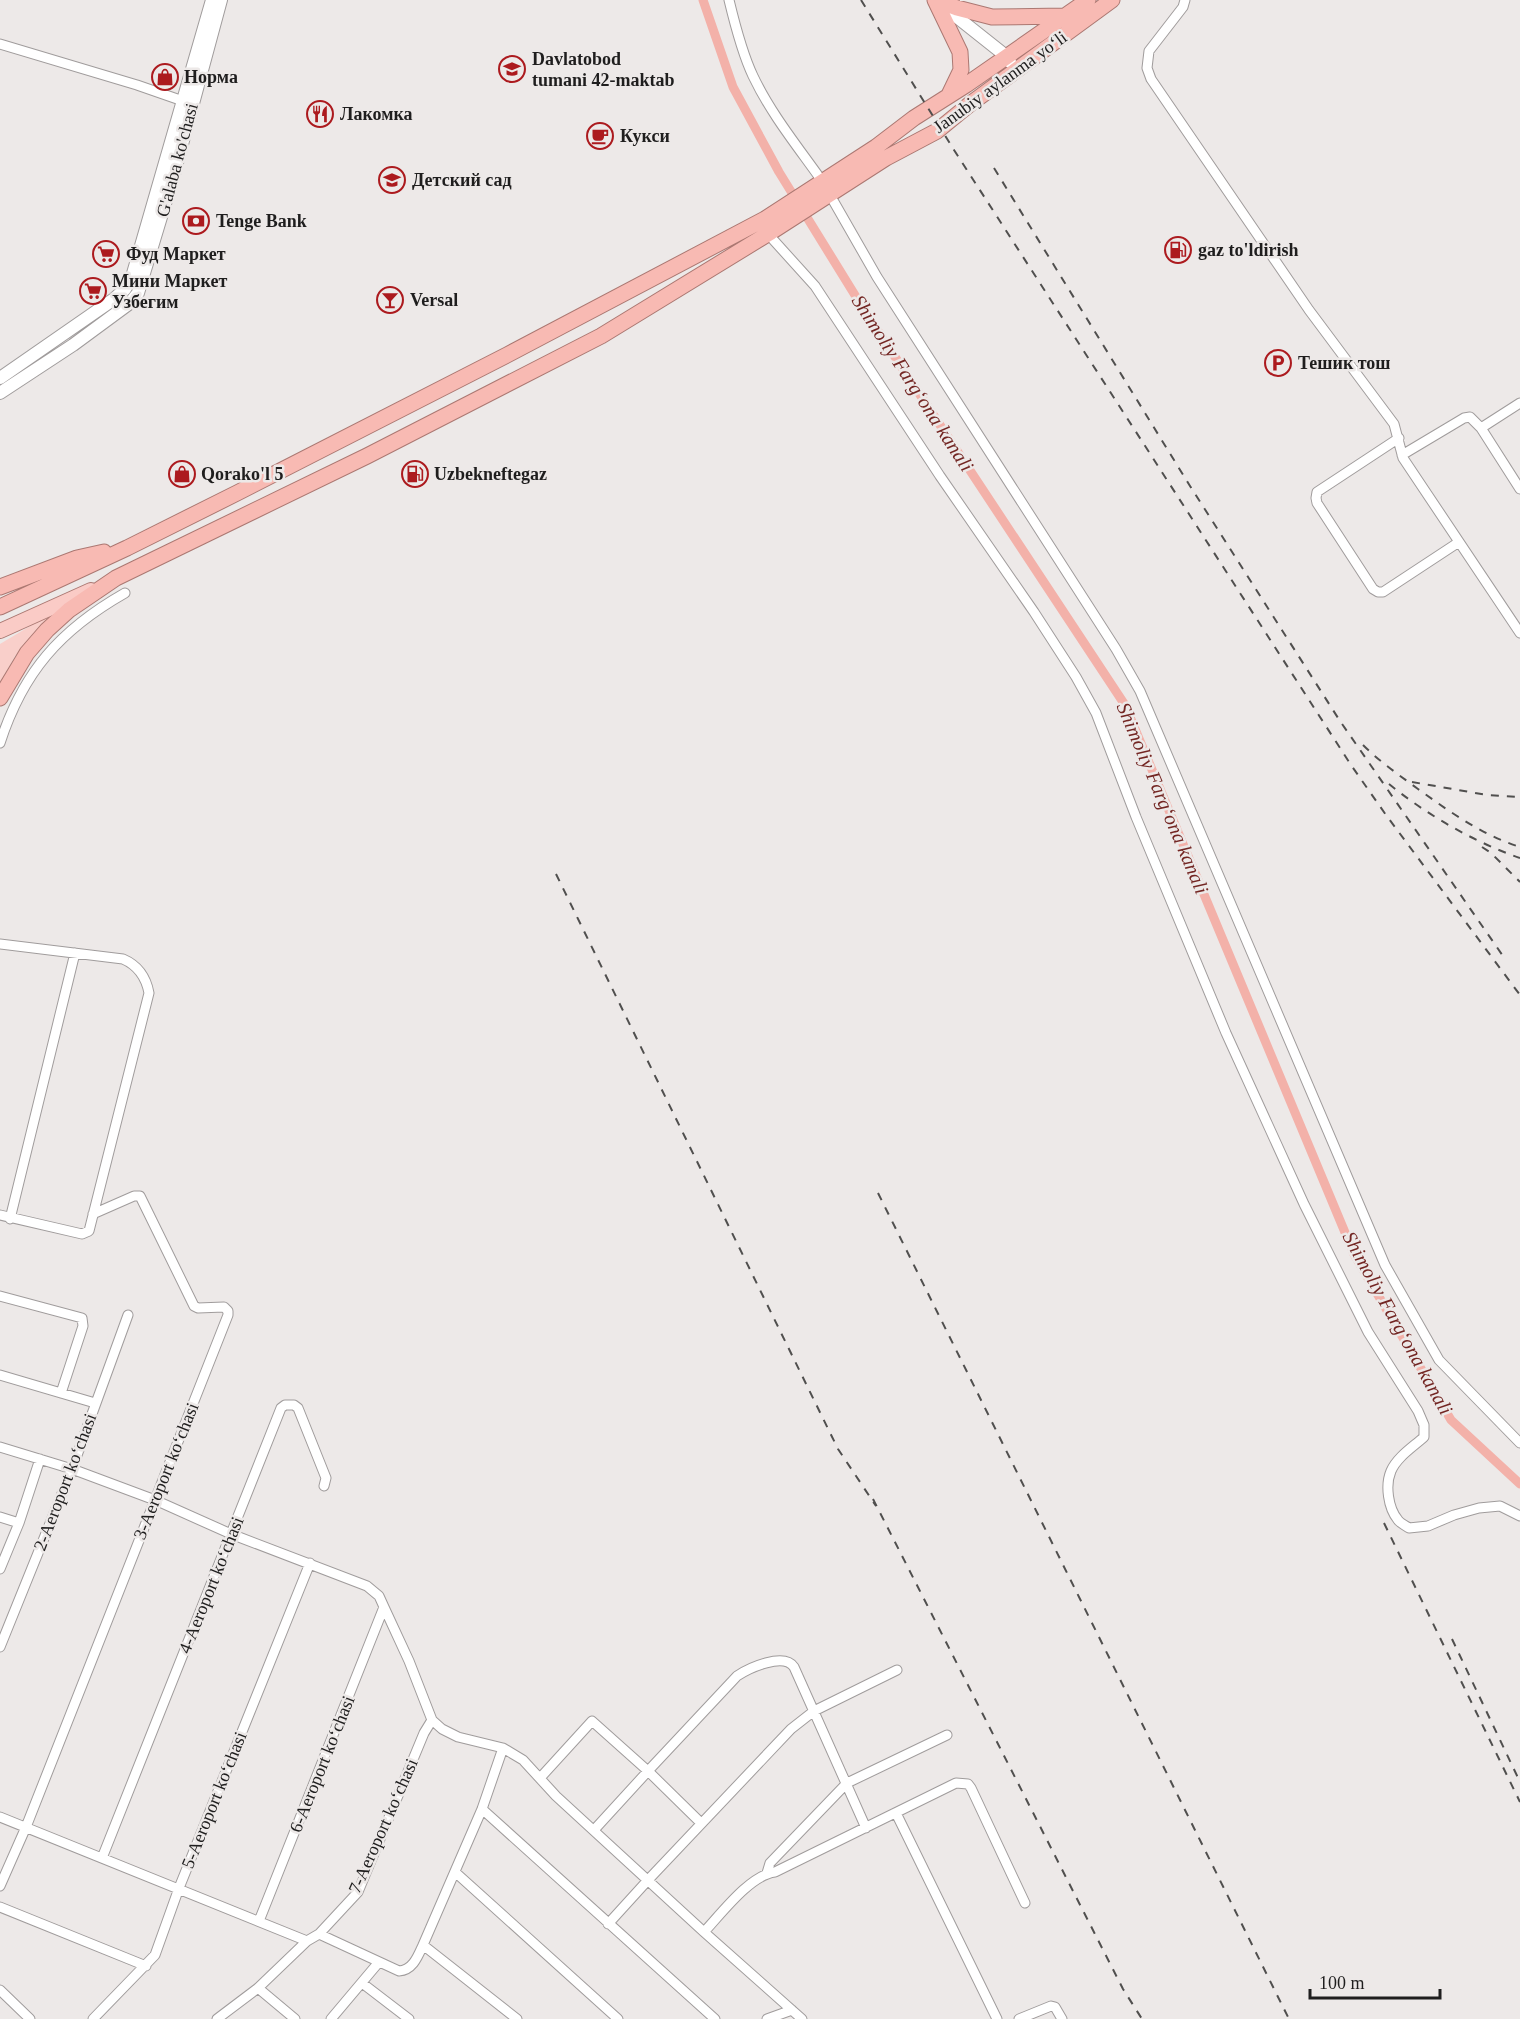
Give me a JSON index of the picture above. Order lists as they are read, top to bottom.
{
  "streets": {
    "highway": ["Janubiy aylanma yoʻli"],
    "main road": ["G'alaba ko'chasi"],
    "street": [
      "3-Aeroport koʻchasi",
      "2-Aeroport koʻchasi",
      "4-Aeroport koʻchasi",
      "6-Aeroport koʻchasi",
      "5-Aeroport koʻchasi",
      "7-Aeroport koʻchasi"
    ]
  },
  "water": ["Shimoliy Fargʻona kanali"],
  "places": {
    "school or university": ["Davlatobod tumani 42-maktab", "Детский сад"],
    "shop": ["Норма", "Qorako'l 5"],
    "restaurant": ["Лакомка"],
    "cafe": ["Кукси"],
    "bank": ["Tenge Bank"],
    "fuel station": ["gaz to'ldirish", "Uzbekneftegaz"],
    "supermarket": ["Фуд Маркет", "Мини Маркет Узбегим"],
    "bar": ["Versal"],
    "parking": ["Тешик тош"]
  },
  "scale_bar": "100 m"
}
